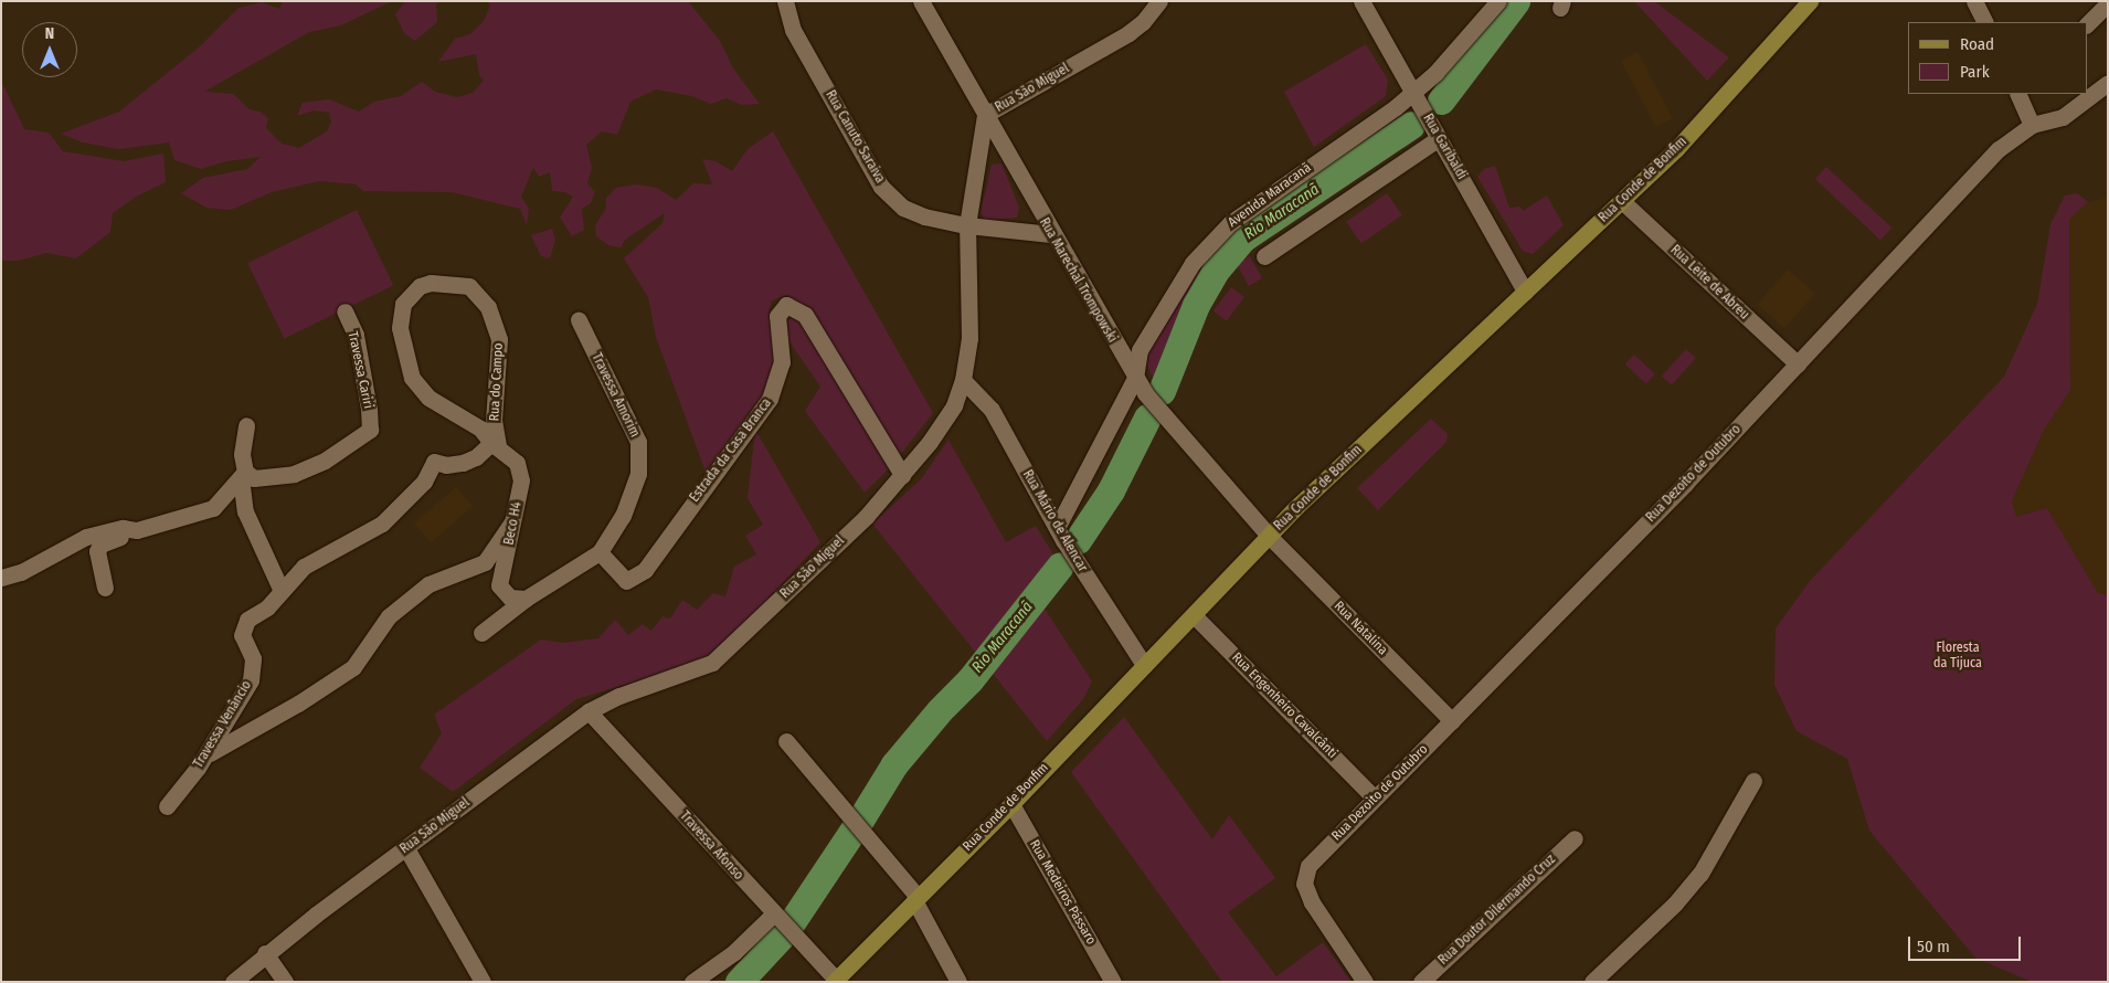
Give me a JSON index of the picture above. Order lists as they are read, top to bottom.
{
  "streets": {
    "main road": ["Rua Conde de Bonfim"],
    "street": [
      "Rua São Miguel",
      "Rua Canuto Saraiva",
      "Rua Garibaldi",
      "Avenida Maracanã",
      "Rua Marechal Trompowski",
      "Rua Leite de Abreu",
      "Travessa Cariri",
      "Rua do Campo",
      "Travessa Amorim",
      "Estrada da Casa Branca",
      "Rua Dezoito de Outubro",
      "Rua Mário de Alencar",
      "Beco H4",
      "Rua Natalina",
      "Rua Engenheiro Cavalcânti",
      "Travessa Venâncio",
      "Travessa Afonso",
      "Rua Medeiros Pássaro",
      "Rua Doutor Dilermando Cruz"
    ]
  },
  "crossings": [
    ["Rua São Miguel", "Rua Canuto Saraiva"],
    ["Rua São Miguel", "Rua Marechal Trompowski"],
    ["Rua São Miguel", "Estrada da Casa Branca"],
    ["Rua São Miguel", "Rua Mário de Alencar"],
    ["Rua São Miguel", "Travessa Afonso"],
    ["Rua Canuto Saraiva", "Rua Marechal Trompowski"],
    ["Rua Garibaldi", "Rua Conde de Bonfim"],
    ["Rua Garibaldi", "Avenida Maracanã"],
    ["Rua Conde de Bonfim", "Rua Marechal Trompowski"],
    ["Rua Conde de Bonfim", "Rua Leite de Abreu"],
    ["Rua Conde de Bonfim", "Rua Mário de Alencar"],
    ["Rua Conde de Bonfim", "Rua Natalina"],
    ["Rua Conde de Bonfim", "Rua Engenheiro Cavalcânti"],
    ["Rua Conde de Bonfim", "Travessa Afonso"],
    ["Rua Conde de Bonfim", "Rua Medeiros Pássaro"],
    ["Avenida Maracanã", "Rua Marechal Trompowski"],
    ["Avenida Maracanã", "Rua Mário de Alencar"],
    ["Rua Marechal Trompowski", "Rua Natalina"],
    ["Rua Leite de Abreu", "Rua Dezoito de Outubro"],
    ["Rua do Campo", "Beco H4"],
    ["Rua do Campo", "Travessa Venâncio"],
    ["Travessa Amorim", "Estrada da Casa Branca"],
    ["Travessa Amorim", "Beco H4"],
    ["Rua Dezoito de Outubro", "Rua Natalina"],
    ["Rua Dezoito de Outubro", "Rua Engenheiro Cavalcânti"],
    ["Beco H4", "Travessa Venâncio"]
  ],
  "water": ["Rio Maracanã"],
  "parks": ["Floresta da Tijuca"],
  "legend": ["Road", "Park"],
  "scale_bar": "50 m",
  "north": "top"
}
